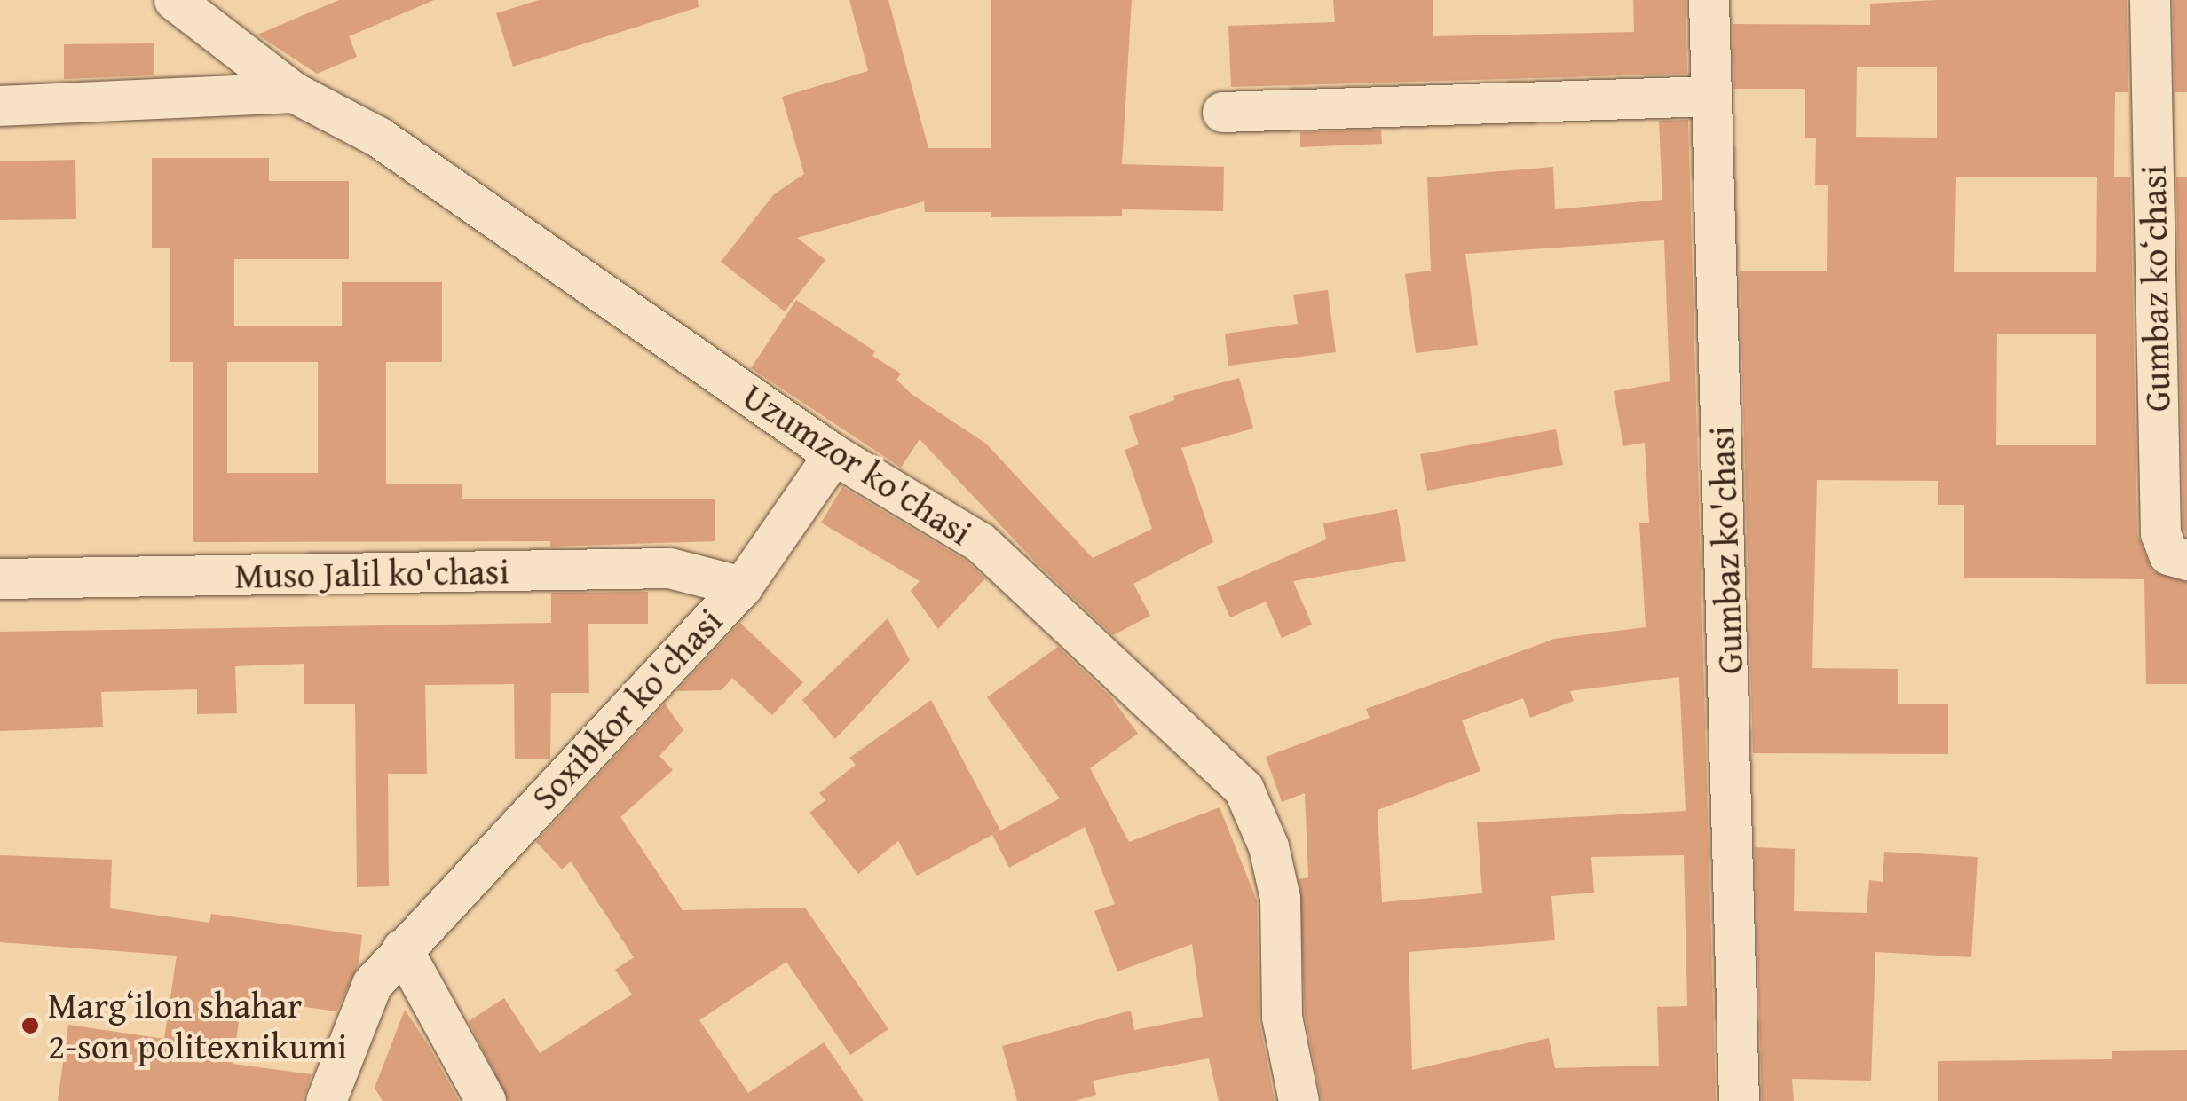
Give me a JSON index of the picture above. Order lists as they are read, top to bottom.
{
  "streets": {
    "street": [
      "Gumbaz koʻchasi",
      "Uzumzor ko'chasi",
      "Gumbaz ko'chasi",
      "Muso Jalil ko'chasi",
      "Soxibkor ko'chasi"
    ]
  },
  "crossings": [
    ["Uzumzor ko'chasi", "Soxibkor ko'chasi"],
    ["Muso Jalil ko'chasi", "Soxibkor ko'chasi"]
  ],
  "places": ["Margʻilon shahar 2-son politexnikumi"]
}
